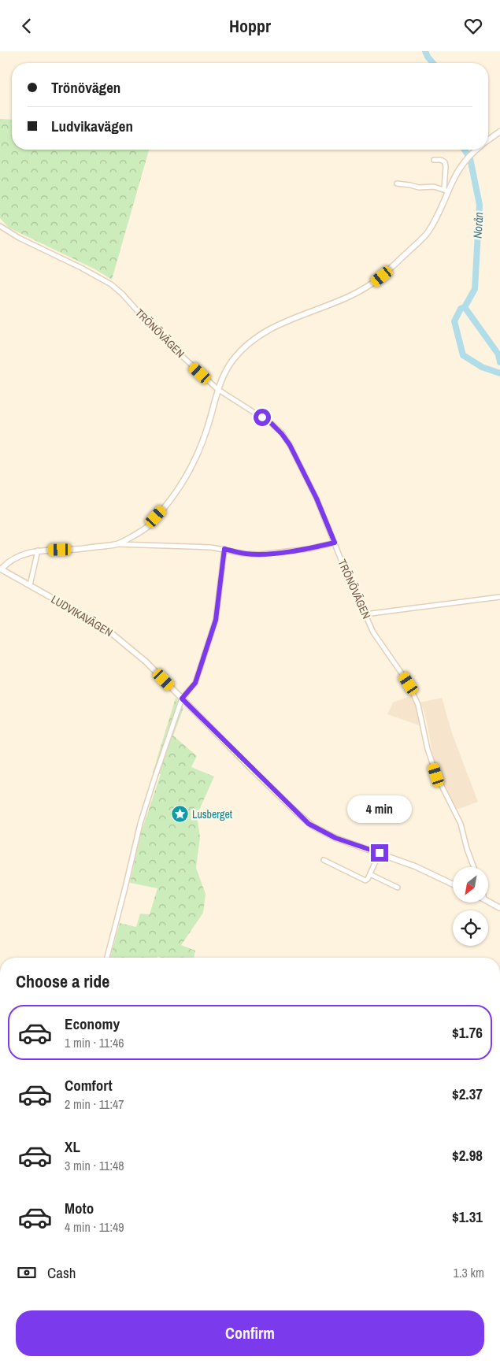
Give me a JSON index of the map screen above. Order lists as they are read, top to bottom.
{
  "streets": {
    "street": ["TRÖNÖVÄGEN", "LUDVIKAVÄGEN"]
  },
  "water": ["Norån"],
  "places": {
    "place": ["Lusberget"]
  },
  "north": "bottom left",
  "page": {
    "header": "Hoppr",
    "banner": ["Trönövägen", "Ludvikavägen"],
    "bubble": "4 min",
    "heading": "Choose a ride",
    "list": [
      {
        "name": "Economy",
        "note": "1 min · 11:46",
        "value": "$1.76"
      },
      {
        "name": "Comfort",
        "note": "2 min · 11:47",
        "value": "$2.37"
      },
      {
        "name": "XL",
        "note": "3 min · 11:48",
        "value": "$2.98"
      },
      {
        "name": "Moto",
        "note": "4 min · 11:49",
        "value": "$1.31"
      }
    ],
    "pay": ["Cash", "1.3 km"],
    "buttons": "Confirm"
  }
}
